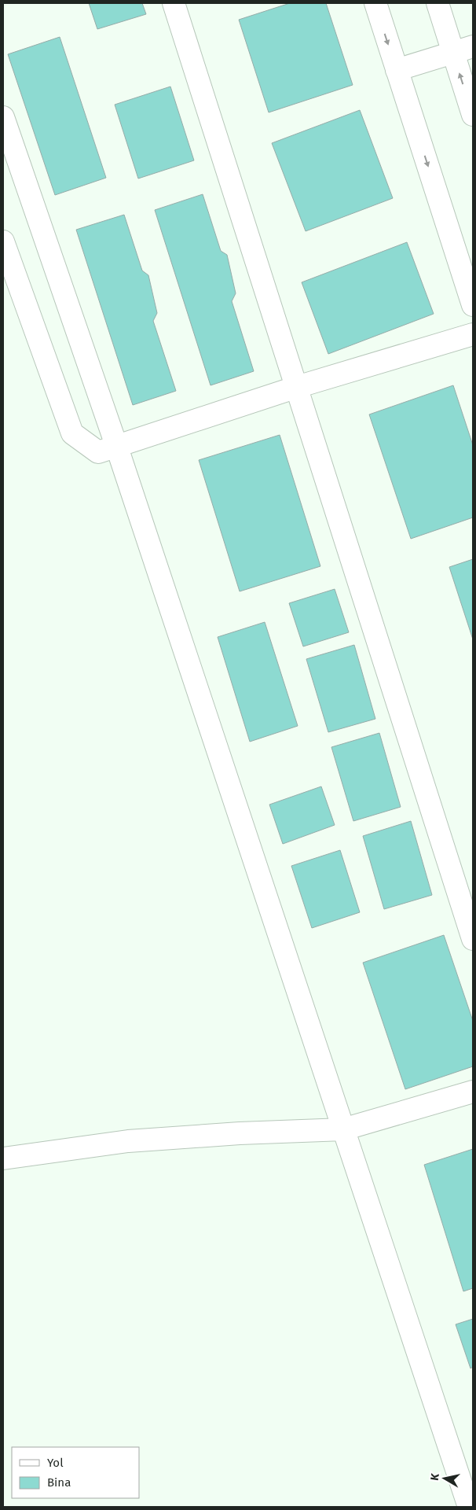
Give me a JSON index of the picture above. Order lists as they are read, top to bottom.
{
  "legend": ["Yol", "Bina"],
  "north": "left"
}
